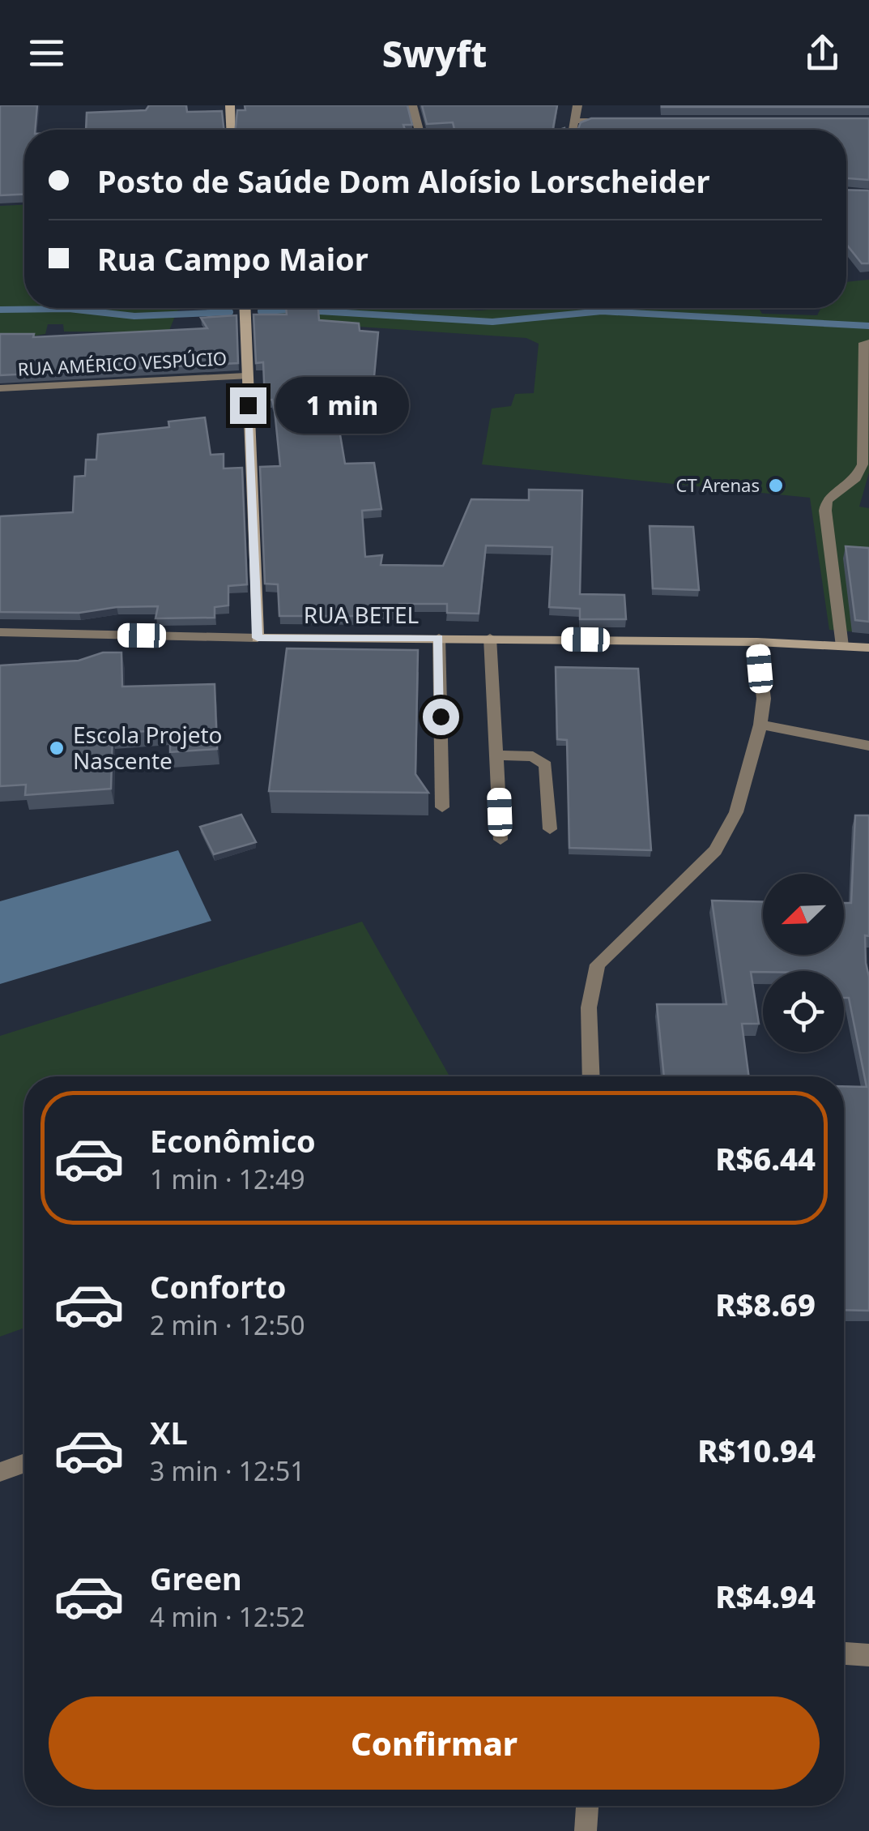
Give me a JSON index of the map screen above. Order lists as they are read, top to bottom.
{
  "streets": {
    "street": ["RUA AMÉRICO VESPÚCIO", "RUA BETEL"]
  },
  "places": ["CT Arenas", "Escola Projeto Nascente"],
  "north": "bottom left",
  "page": {
    "header": "Swyft",
    "banner": ["Posto de Saúde Dom Aloísio Lorscheider", "Rua Campo Maior"],
    "bubble": "1 min",
    "list": [
      {
        "name": "Econômico",
        "note": "1 min · 12:49",
        "value": "R$6.44"
      },
      {
        "name": "Conforto",
        "note": "2 min · 12:50",
        "value": "R$8.69"
      },
      {
        "name": "XL",
        "note": "3 min · 12:51",
        "value": "R$10.94"
      },
      {
        "name": "Green",
        "note": "4 min · 12:52",
        "value": "R$4.94"
      }
    ],
    "buttons": "Confirmar"
  }
}
